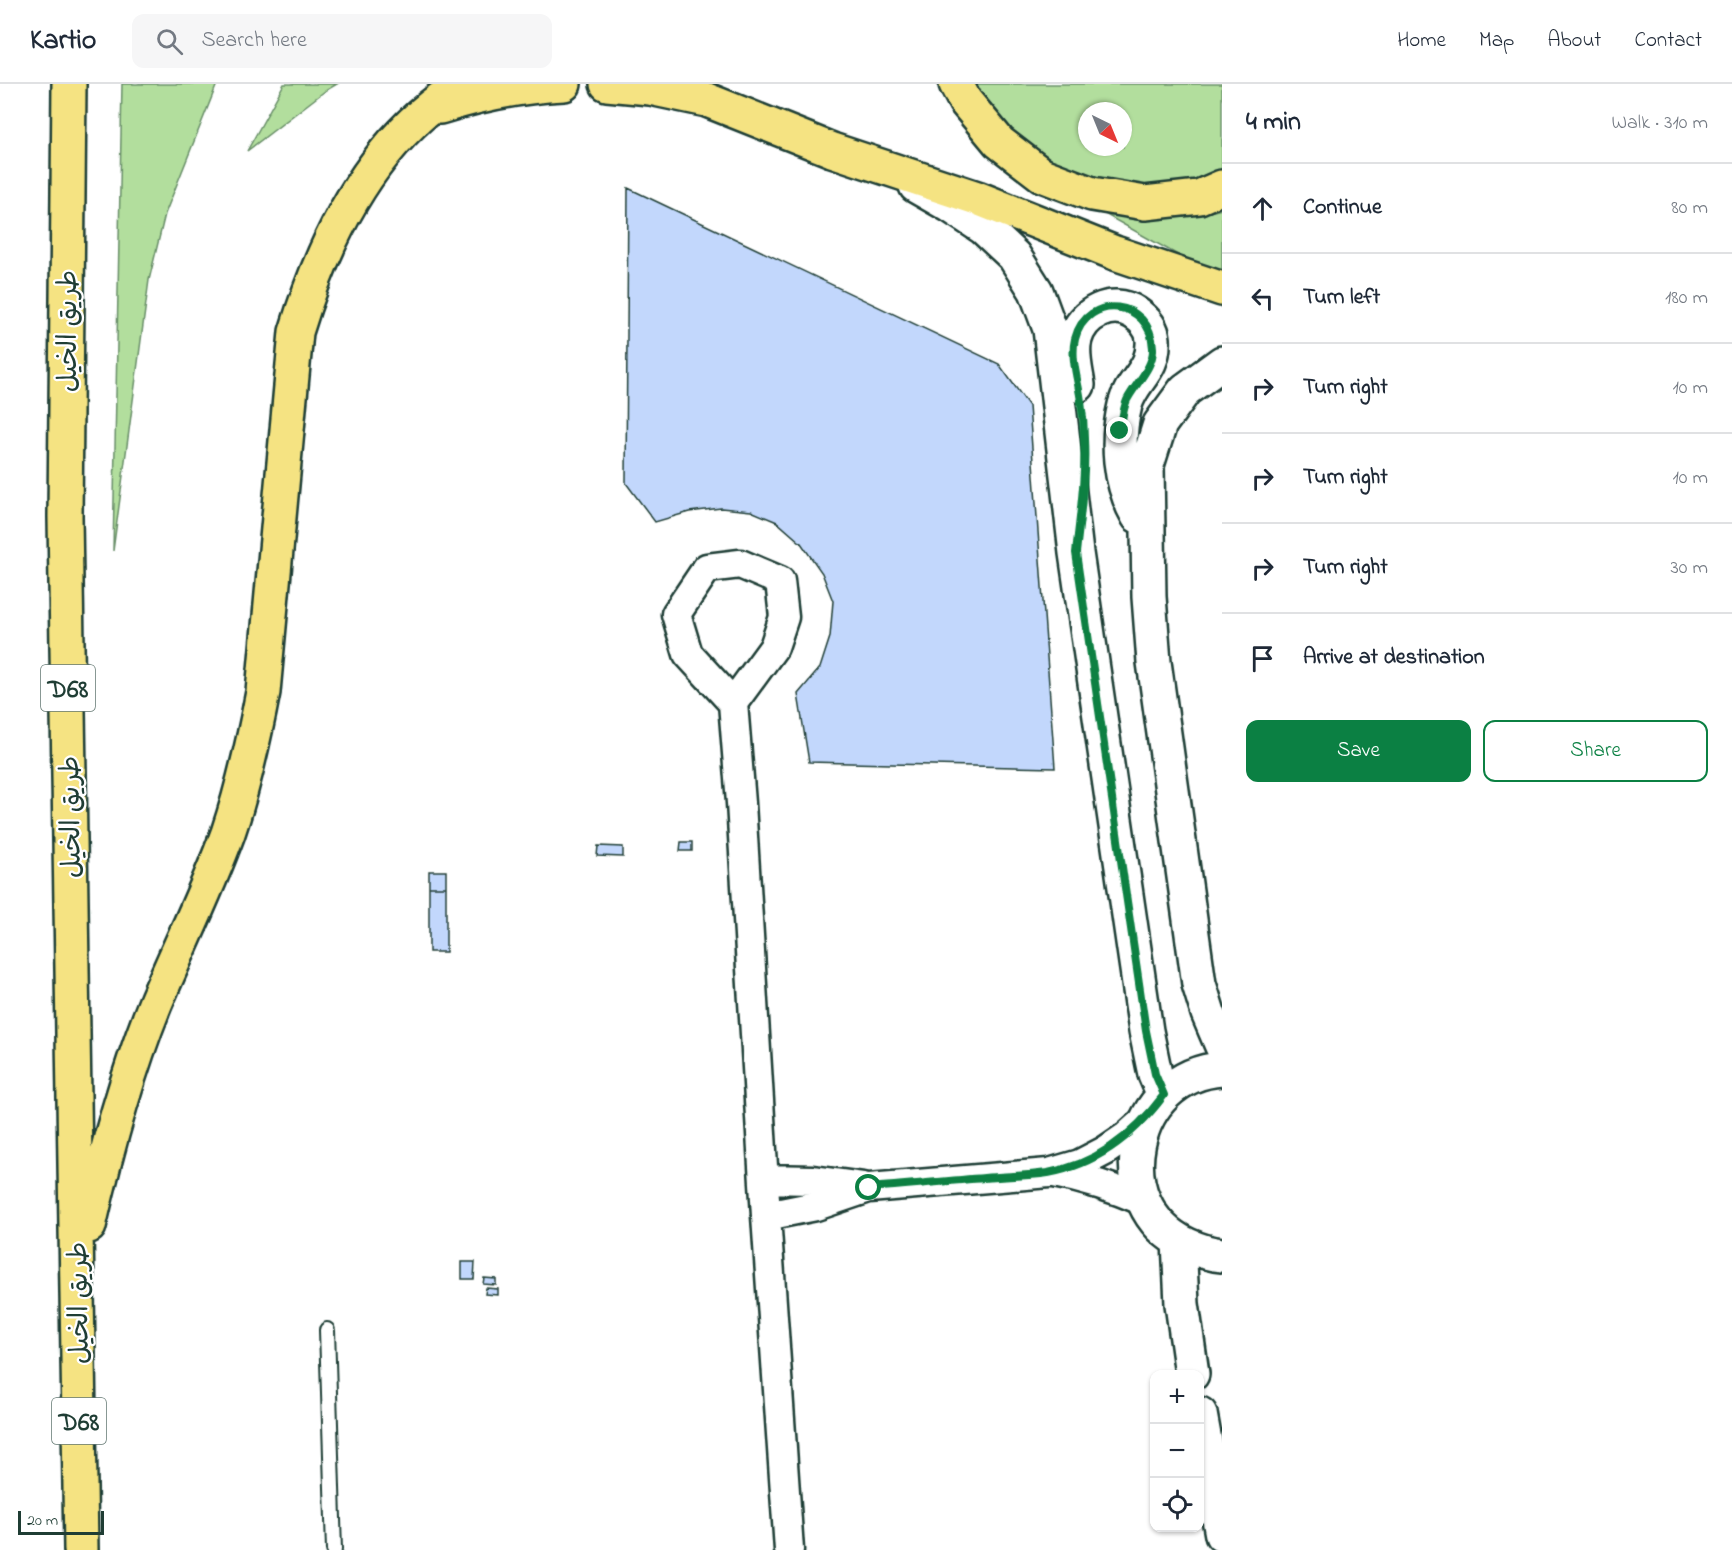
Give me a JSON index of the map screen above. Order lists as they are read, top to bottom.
{
  "streets": {
    "highway": ["طريق الخيل", "D68"]
  },
  "scale_bar": "20 m",
  "north": "bottom right",
  "page": {
    "header": "Kartio",
    "search": "Search here",
    "nav": [
      "Home",
      "Map",
      "About",
      "Contact"
    ],
    "heading": ["4 min", "Walk · 310 m"],
    "list": [
      ["Continue", "80 m"],
      ["Turn left", "180 m"],
      ["Turn right", "10 m"],
      ["Turn right", "10 m"],
      ["Turn right", "30 m"],
      "Arrive at destination"
    ],
    "buttons": ["Save", "Share"],
    "map_buttons": ["+", "−"],
    "scale": "20 m"
  }
}
